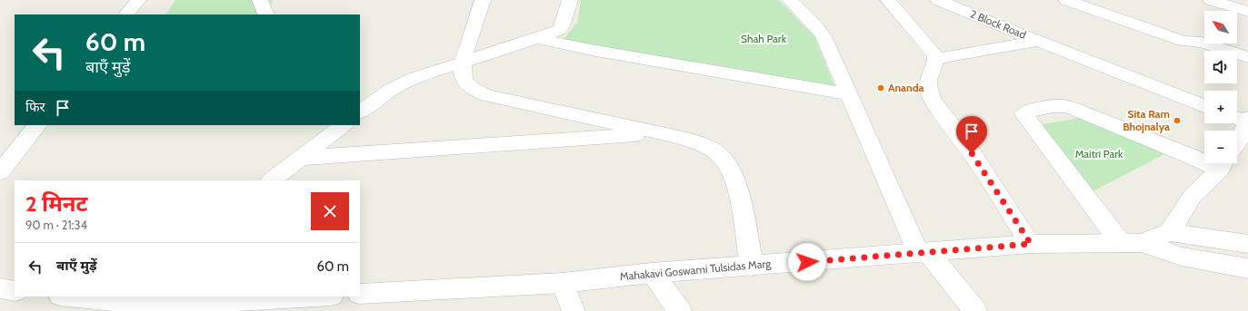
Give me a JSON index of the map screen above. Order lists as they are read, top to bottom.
{
  "streets": {
    "street": ["2 Block Road", "Mahakavi Goswami Tulsidas Marg"]
  },
  "parks": ["Shah Park", "Maitri Park"],
  "places": ["Ananda", "Sita Ram Bhojnalya"],
  "north": "top left",
  "page": {
    "map_buttons": ["+", "−"],
    "turn": ["60 m", "बाएँ मुड़ें"],
    "then": "फिर",
    "heading": ["2 मिनट", "90 m · 21:34"],
    "list": [
      {
        "name": "बाएँ मुड़ें",
        "value": "60 m"
      }
    ]
  }
}
